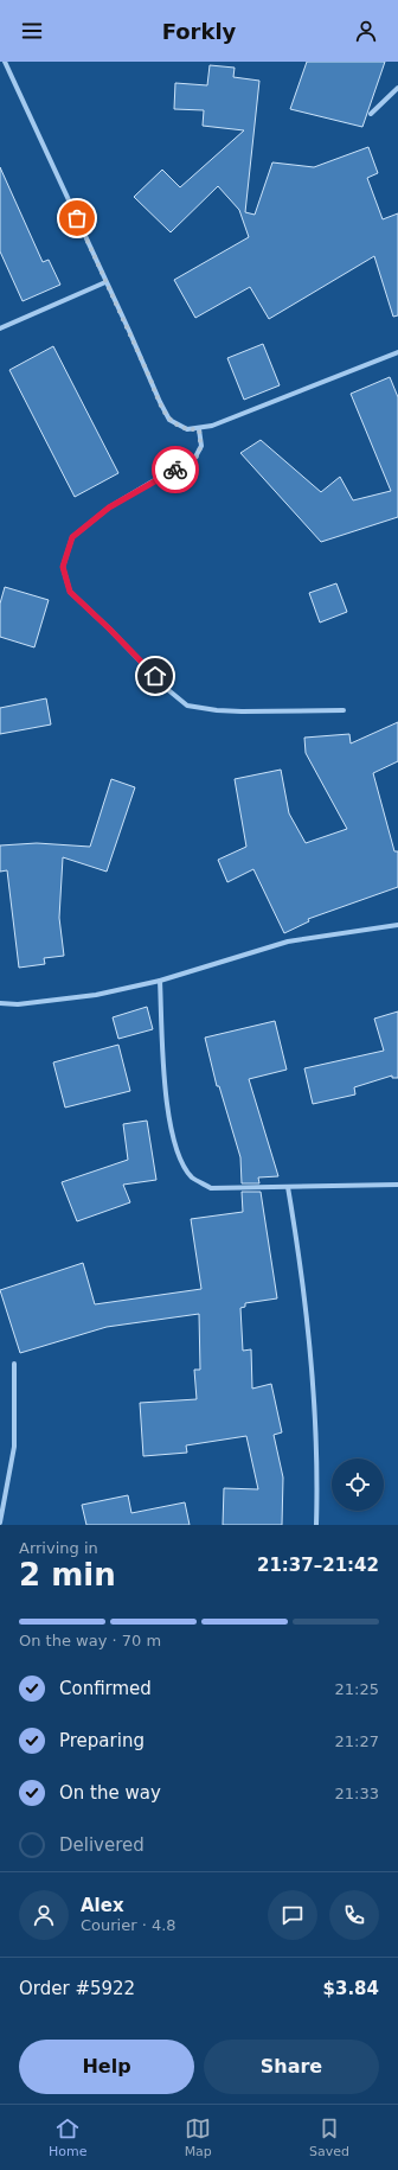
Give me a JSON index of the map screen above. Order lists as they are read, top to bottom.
{
  "page": {
    "header": "Forkly",
    "heading": ["2 min", "Arriving in", "21:37–21:42"],
    "panel": [
      "Alex",
      "Courier · 4.8",
      "Order #5922",
      "$3.84"
    ],
    "bar": "On the way · 70 m",
    "list": [
      ["Confirmed", "21:25"],
      ["Preparing", "21:27"],
      ["On the way", "21:33"],
      "Delivered"
    ],
    "buttons": ["Help", "Share"],
    "tabs": ["Home", "Map", "Saved"]
  }
}
